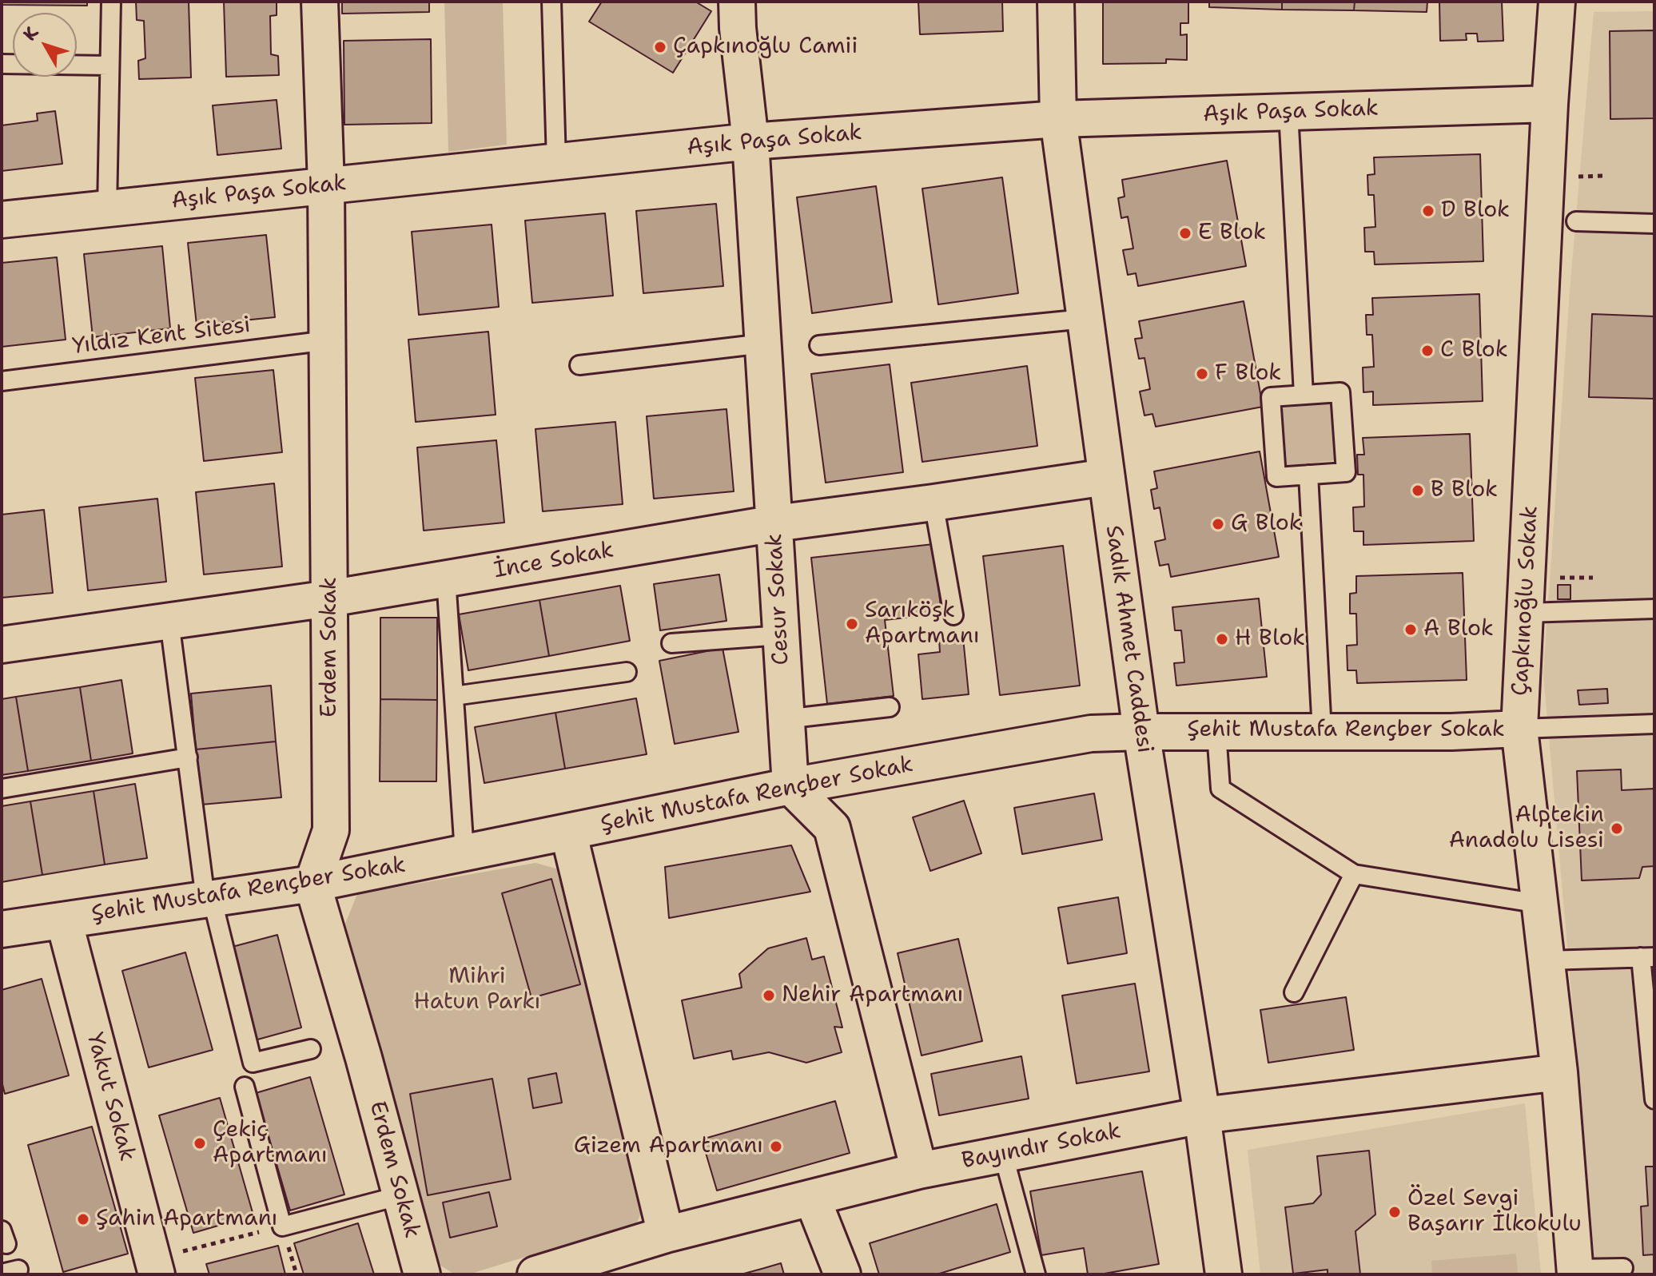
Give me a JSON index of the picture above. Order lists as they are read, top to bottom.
{
  "streets": {
    "street": [
      "Aşık Paşa Sokak",
      "İnce Sokak",
      "Cesur Sokak",
      "Çapkınoğlu Sokak",
      "Sadık Ahmet Caddesi",
      "Erdem Sokak",
      "Şehit Mustafa Rençber Sokak",
      "Yakut Sokak",
      "Bayındır Sokak"
    ],
    "lane": ["Yıldız Kent Sitesi"]
  },
  "crossings": [
    ["Aşık Paşa Sokak", "Cesur Sokak"],
    ["Aşık Paşa Sokak", "Çapkınoğlu Sokak"],
    ["Aşık Paşa Sokak", "Sadık Ahmet Caddesi"],
    ["Aşık Paşa Sokak", "Erdem Sokak"],
    ["Yıldız Kent Sitesi", "Erdem Sokak"],
    ["İnce Sokak", "Cesur Sokak"],
    ["İnce Sokak", "Sadık Ahmet Caddesi"],
    ["İnce Sokak", "Erdem Sokak"],
    ["Cesur Sokak", "Şehit Mustafa Rençber Sokak"],
    ["Çapkınoğlu Sokak", "Şehit Mustafa Rençber Sokak"],
    ["Çapkınoğlu Sokak", "Bayındır Sokak"],
    ["Sadık Ahmet Caddesi", "Şehit Mustafa Rençber Sokak"],
    ["Sadık Ahmet Caddesi", "Bayındır Sokak"],
    ["Erdem Sokak", "Şehit Mustafa Rençber Sokak"],
    ["Şehit Mustafa Rençber Sokak", "Yakut Sokak"]
  ],
  "parks": ["Mihri Hatun Parkı"],
  "places": [
    "Çapkınoğlu Camii",
    "D Blok",
    "E Blok",
    "C Blok",
    "F Blok",
    "B Blok",
    "G Blok",
    "Sarıköşk Apartmanı",
    "A Blok",
    "H Blok",
    "Alptekin Anadolu Lisesi",
    "Nehir Apartmanı",
    "Çekiç Apartmanı",
    "Gizem Apartmanı",
    "Özel Sevgi Başarır İlkokulu",
    "Şahin Apartmanı"
  ],
  "north": "top left"
}
